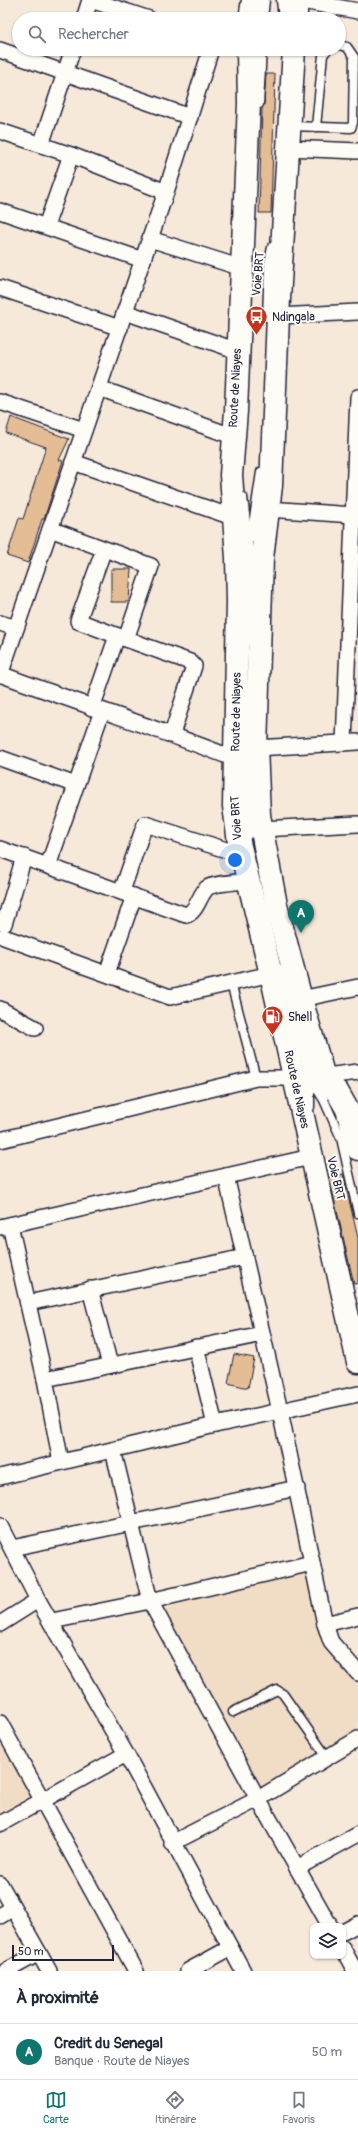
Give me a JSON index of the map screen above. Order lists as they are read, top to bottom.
{
  "streets": {
    "main road": ["Route de Niayes"],
    "lane": ["Voie BRT"]
  },
  "crossings": [
    ["Voie BRT", "Route de Niayes"]
  ],
  "places": {
    "bus stop": ["Ndingala"],
    "fuel station": ["Shell"]
  },
  "scale_bar": "50 m",
  "page": {
    "search": "Rechercher",
    "pins": "A",
    "scale": "50 m",
    "heading": "À proximité",
    "list": [
      {
        "mark": "A",
        "name": "Credit du Senegal",
        "note": "Banque · Route de Niayes",
        "value": "50 m"
      }
    ],
    "nav": ["Carte", "Itinéraire", "Favoris"]
  }
}
